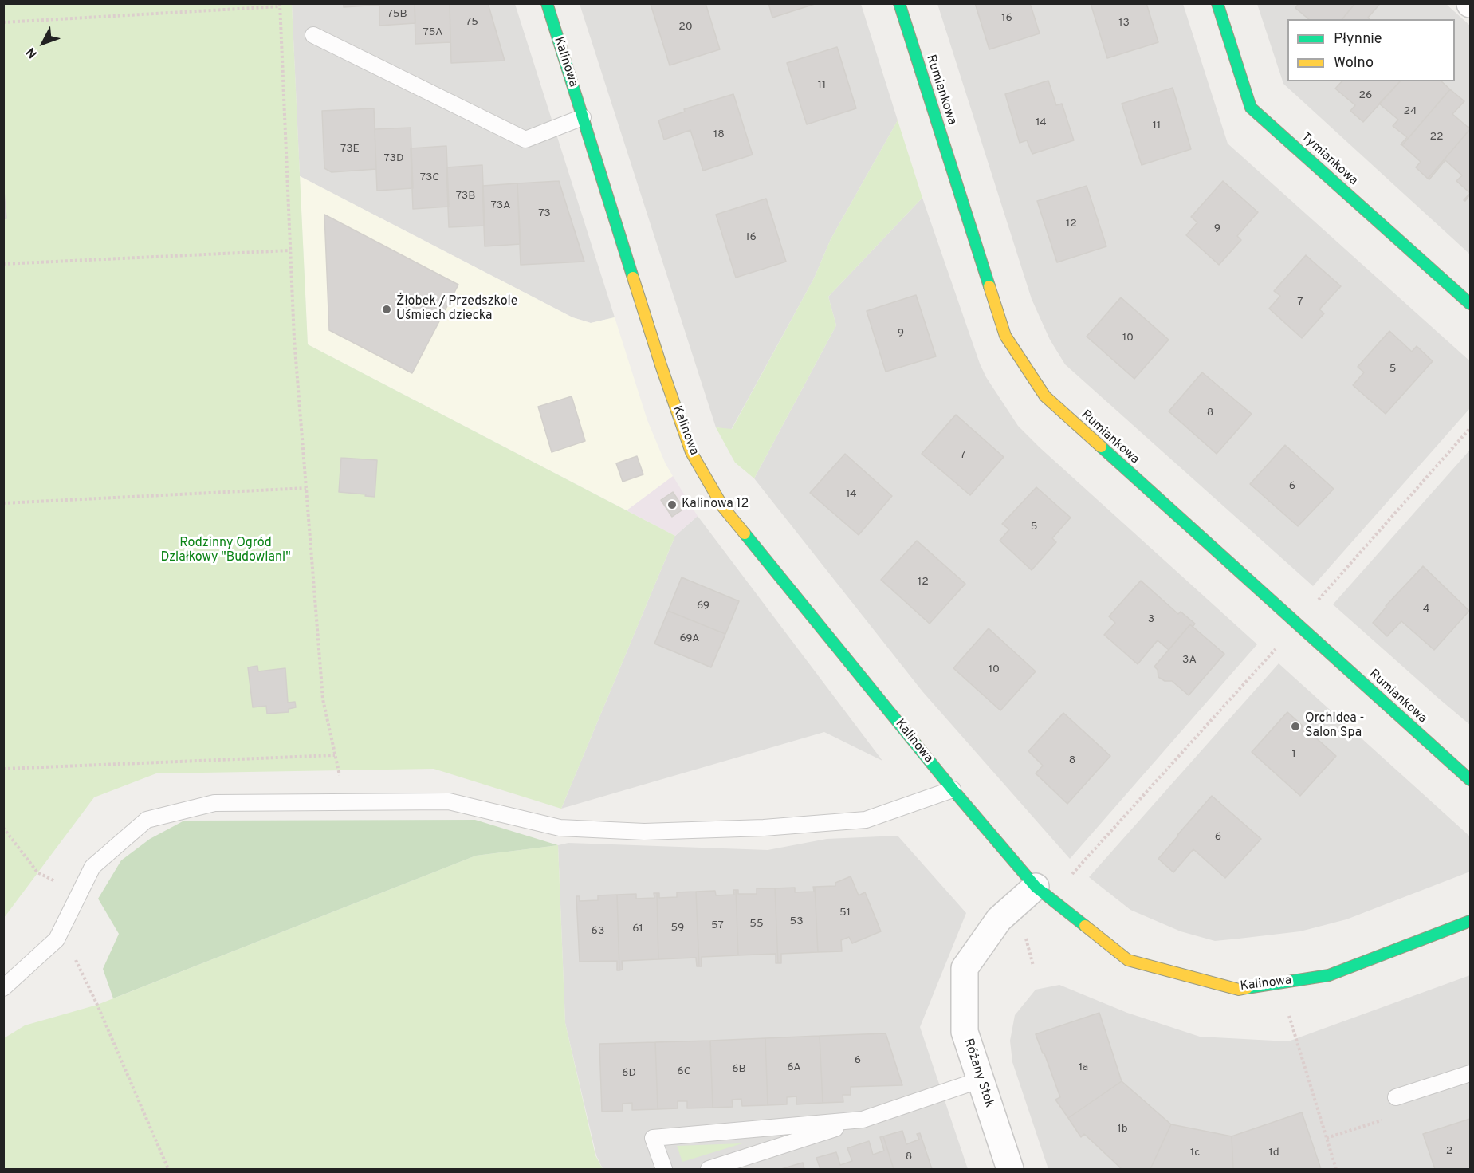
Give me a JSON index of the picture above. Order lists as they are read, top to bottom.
{
  "streets": {
    "street": [
      "Kalinowa",
      "Rumiankowa",
      "Tymiankowa",
      "Różany Stok"
    ]
  },
  "crossings": [
    ["Kalinowa", "Różany Stok"]
  ],
  "parks": ["Rodzinny Ogród Działkowy \"Budowlani\""],
  "places": ["Żłobek / Przedszkole Uśmiech dziecka", "Kalinowa 12", "Orchidea - Salon Spa"],
  "house_numbers": [
    "75B",
    "16",
    "75",
    "13",
    "20",
    "75A",
    "11",
    "26",
    "24",
    "14",
    "11",
    "18",
    "22",
    "73E",
    "73D",
    "73C",
    "73B",
    "73A",
    "73",
    "12",
    "9",
    "16",
    "7",
    "9",
    "10",
    "5",
    "8",
    "7",
    "6",
    "14",
    "5",
    "12",
    "69",
    "4",
    "3",
    "69A",
    "3A",
    "10",
    "1",
    "8",
    "6",
    "51",
    "53",
    "55",
    "57",
    "59",
    "61",
    "63",
    "6",
    "6A",
    "1a",
    "6B",
    "6C",
    "6D",
    "1b",
    "2",
    "1c",
    "1d",
    "8"
  ],
  "legend": ["Płynnie", "Wolno"],
  "north": "bottom left"
}
